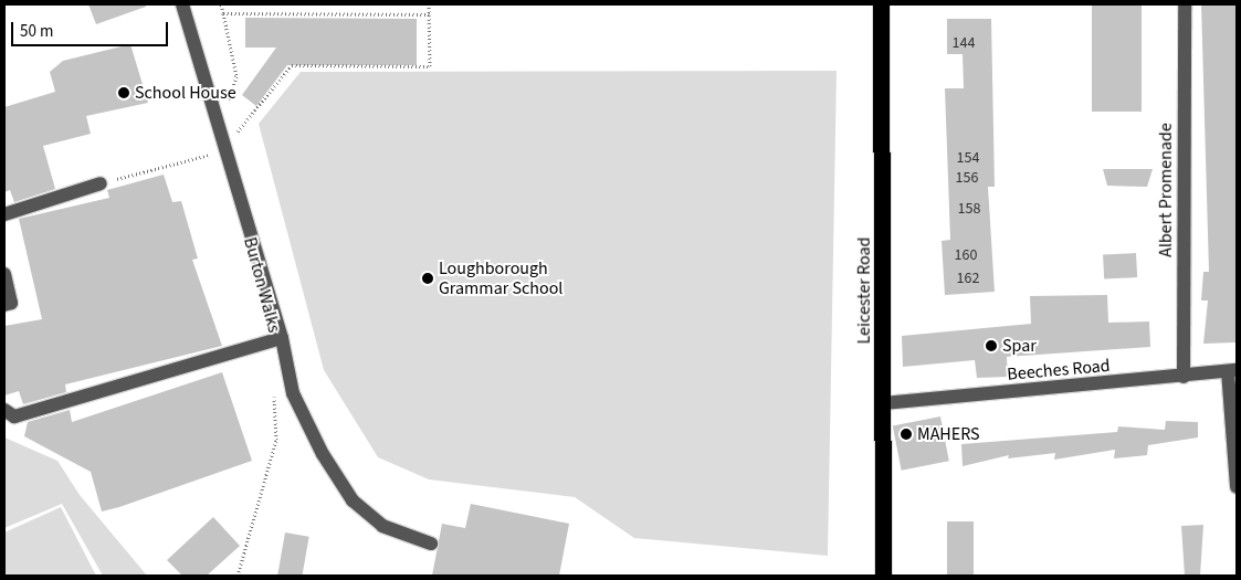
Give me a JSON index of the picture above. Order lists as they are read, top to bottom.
{
  "streets": {
    "highway": ["Leicester Road"],
    "street": ["Albert Promenade", "Beeches Road"]
  },
  "crossings": [
    ["Albert Promenade", "Beeches Road"],
    ["Leicester Road", "Beeches Road"]
  ],
  "places": [
    "School House",
    "Loughborough Grammar School",
    "Spar",
    "MAHERS"
  ],
  "house_numbers": [
    "144",
    "154",
    "156",
    "158",
    "160",
    "162"
  ],
  "scale_bar": "50 m"
}
